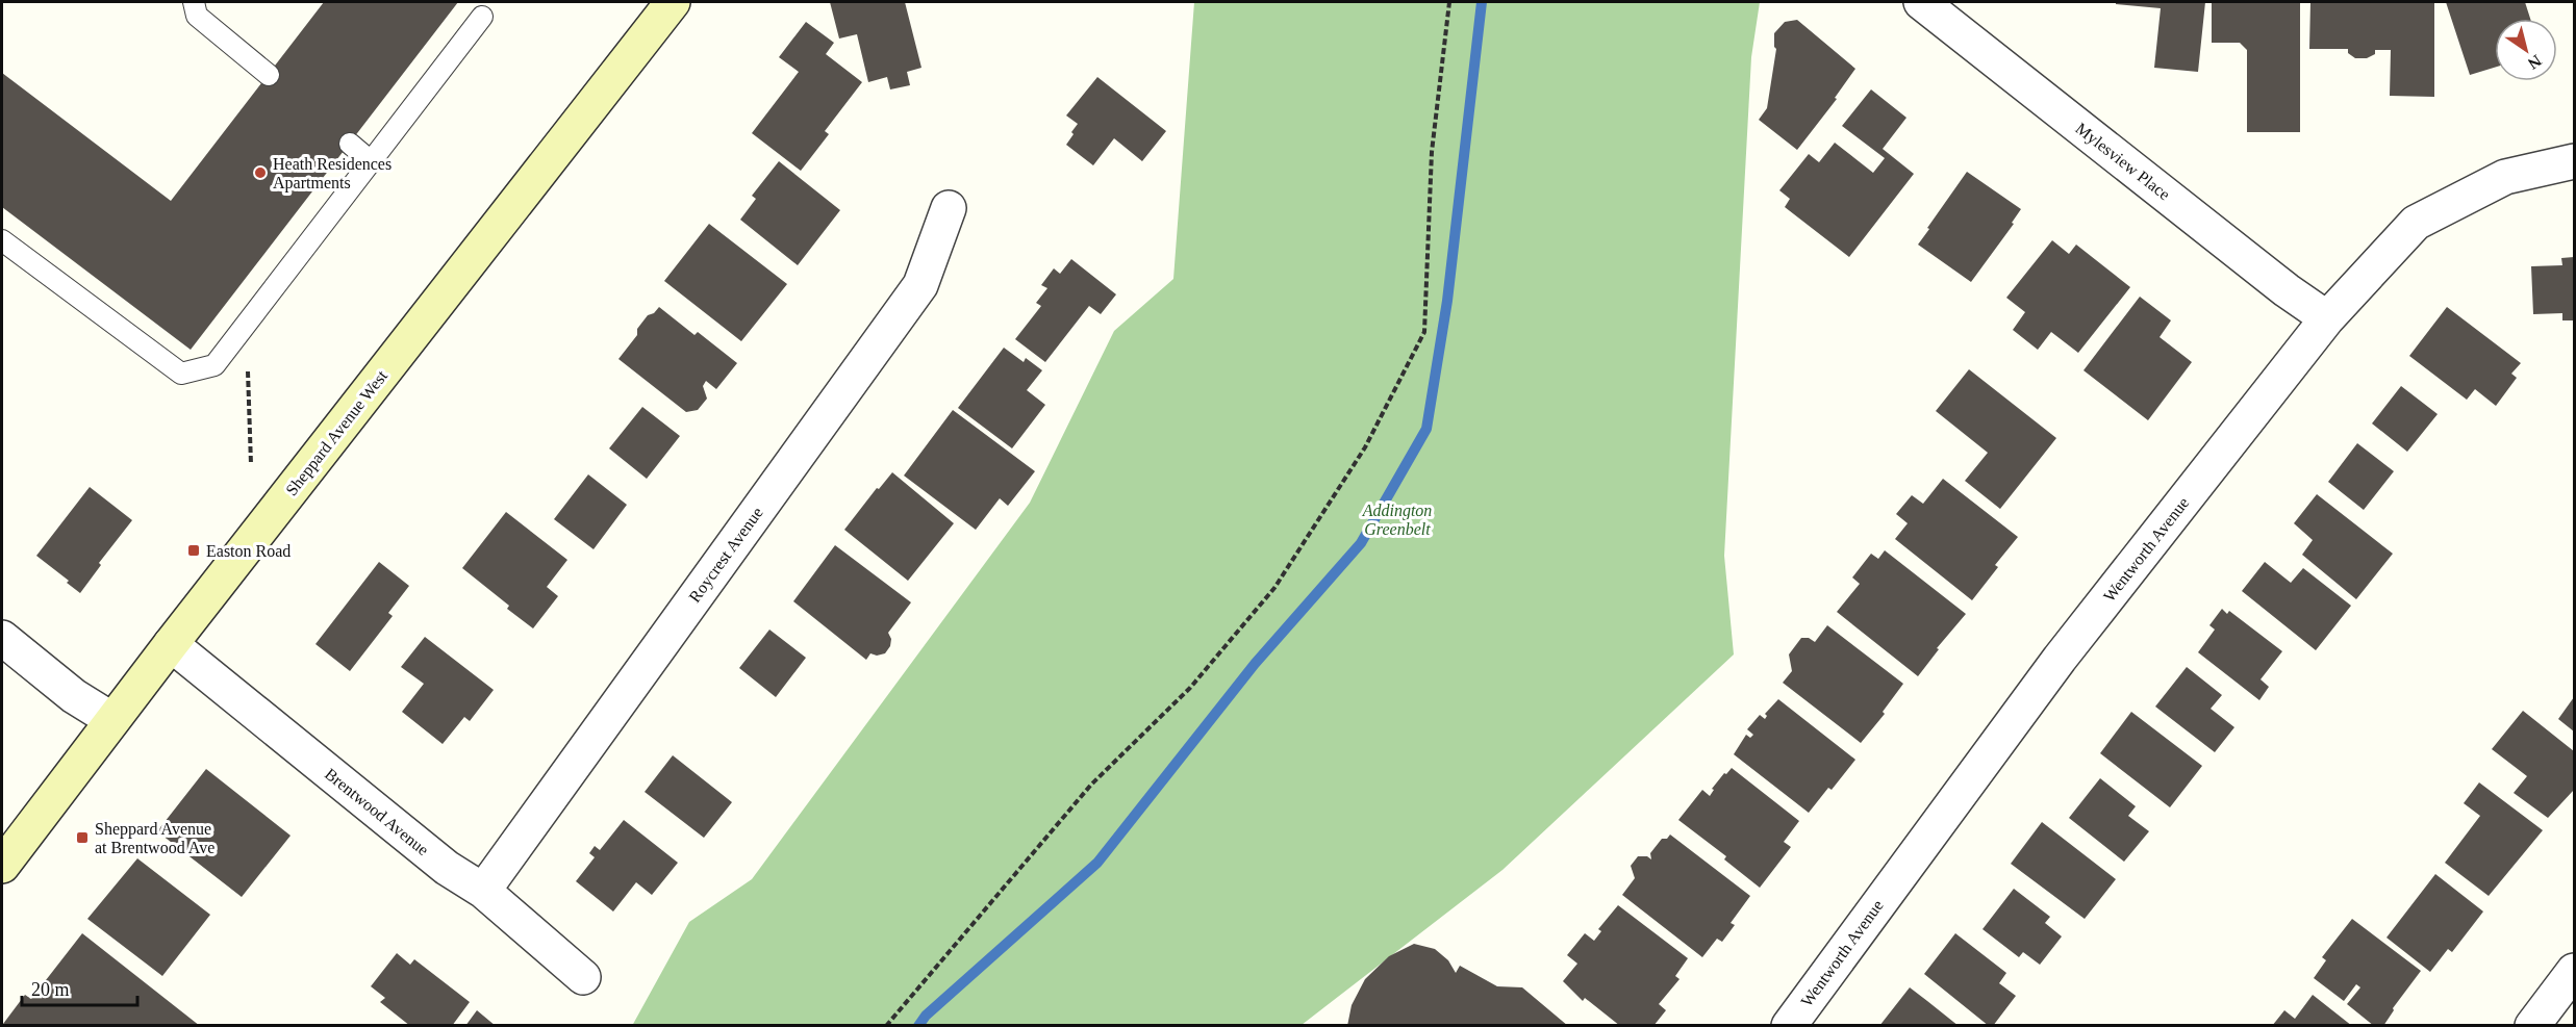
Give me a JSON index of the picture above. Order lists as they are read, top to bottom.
{
  "streets": {
    "main road": ["Sheppard Avenue West"],
    "street": [
      "Mylesview Place",
      "Wentworth Avenue",
      "Roycrest Avenue",
      "Brentwood Avenue"
    ]
  },
  "crossings": [
    ["Mylesview Place", "Wentworth Avenue"],
    ["Sheppard Avenue West", "Brentwood Avenue"],
    ["Roycrest Avenue", "Brentwood Avenue"]
  ],
  "parks": ["Addington Greenbelt"],
  "places": {
    "other": ["Heath Residences Apartments"],
    "transit": ["Easton Road", "Sheppard Avenue at Brentwood Ave"]
  },
  "scale_bar": "20 m",
  "north": "bottom right"
}
